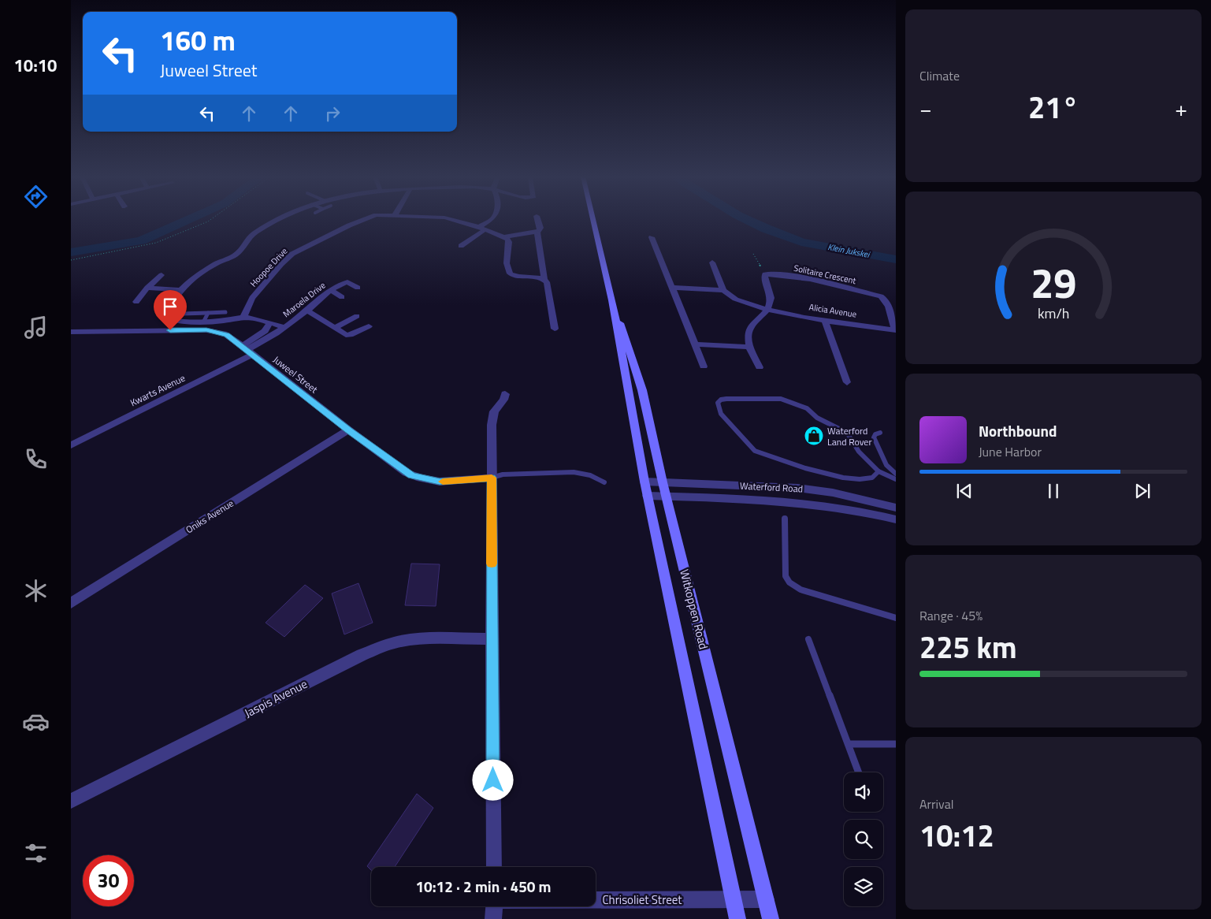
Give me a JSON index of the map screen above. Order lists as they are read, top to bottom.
{
  "streets": {
    "main road": ["Witkoppen Road"],
    "street": [
      "Hoopoe Drive",
      "Solitaire Crescent",
      "Maroela Drive",
      "Alicia Avenue",
      "Juweel Street",
      "Kwarts Avenue",
      "Waterford Road",
      "Oniks Avenue",
      "Jaspis Avenue",
      "Chrisoliet Street"
    ]
  },
  "crossings": [
    ["Solitaire Crescent", "Alicia Avenue"],
    ["Maroela Drive", "Juweel Street"],
    ["Maroela Drive", "Kwarts Avenue"],
    ["Juweel Street", "Kwarts Avenue"],
    ["Juweel Street", "Oniks Avenue"],
    ["Waterford Road", "Witkoppen Road"],
    ["Witkoppen Road", "Chrisoliet Street"]
  ],
  "water": ["Klein Jukskei"],
  "places": {
    "shop": ["Waterford Land Rover"]
  },
  "page": {
    "tabs": "10:10",
    "tile": [
      "Climate",
      ["Range · 45%", "225 km"],
      ["Arrival", "10:12"]
    ],
    "turn": ["160 m", "Juweel Street"],
    "heat": ["−", "21°", "+"],
    "song": ["Northbound", "June Harbor"],
    "limit": "30",
    "trip": "10:12 · 2 min · 450 m",
    "gauge": ["29", "km/h"]
  }
}
